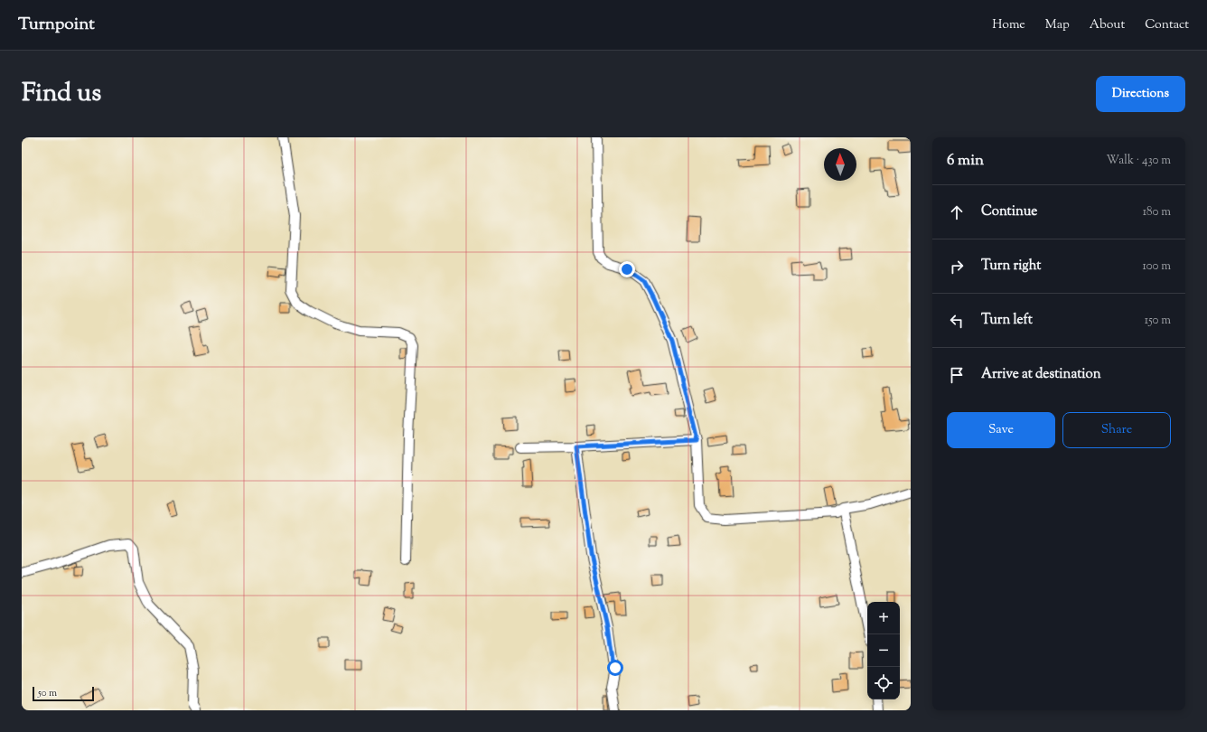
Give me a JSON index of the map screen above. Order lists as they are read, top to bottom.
{
  "scale_bar": "50 m",
  "north": "top",
  "page": {
    "header": "Turnpoint",
    "nav": [
      "Home",
      "Map",
      "About",
      "Contact"
    ],
    "title": "Find us",
    "buttons": [
      "Directions",
      ["Save", "Share"]
    ],
    "heading": ["6 min", "Walk · 430 m"],
    "list": [
      ["Continue", "180 m"],
      ["Turn right", "100 m"],
      ["Turn left", "150 m"],
      "Arrive at destination"
    ],
    "map_buttons": ["+", "−"],
    "scale": "50 m"
  }
}
